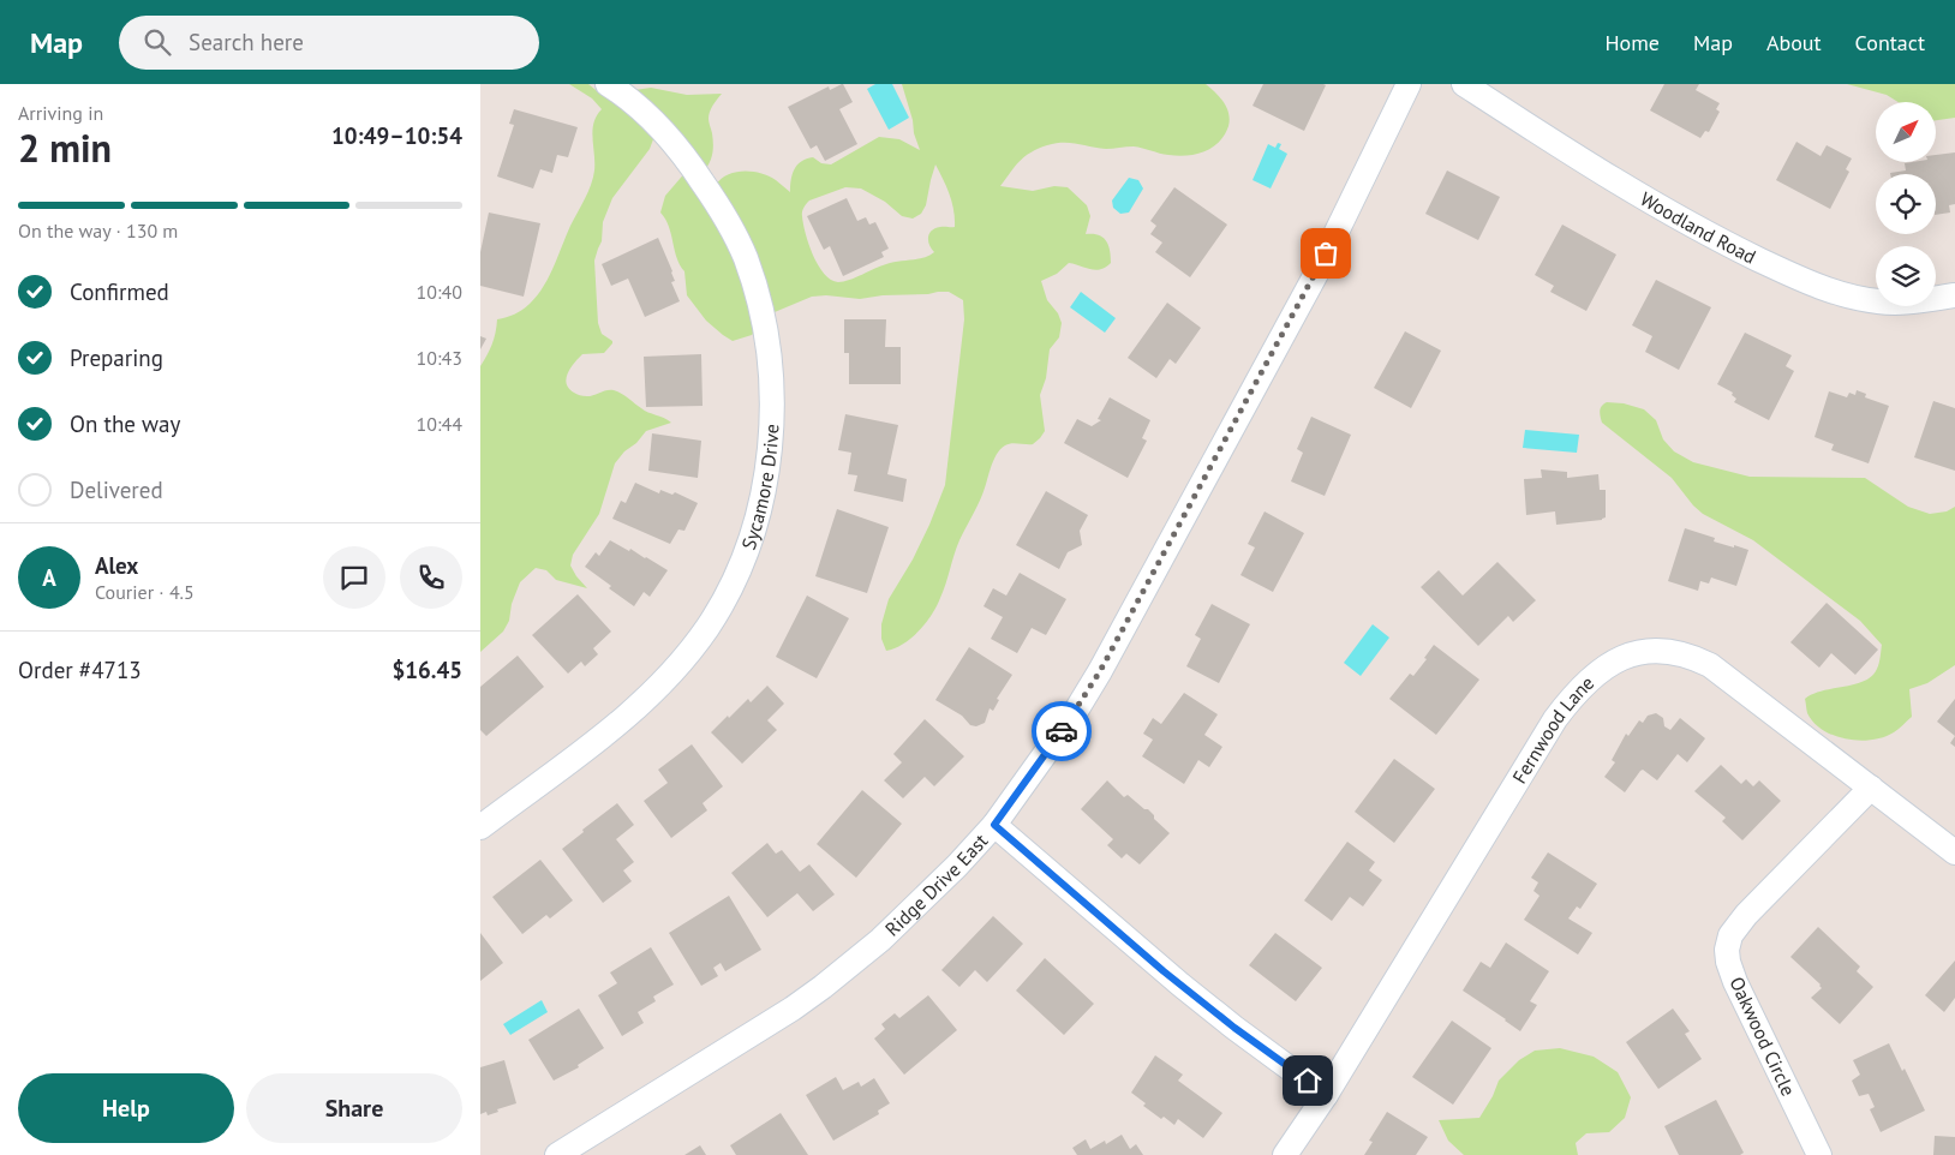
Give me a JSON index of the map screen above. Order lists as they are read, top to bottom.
{
  "streets": {
    "street": [
      "Woodland Road",
      "Sycamore Drive",
      "Fernwood Lane",
      "Ridge Drive East",
      "Oakwood Circle"
    ]
  },
  "crossings": [
    ["Fernwood Lane", "Oakwood Circle"]
  ],
  "north": "top right",
  "page": {
    "header": "Map",
    "search": "Search here",
    "nav": [
      "Home",
      "Map",
      "About",
      "Contact"
    ],
    "heading": ["2 min", "Arriving in", "10:49–10:54"],
    "panel": [
      "Alex",
      "Courier · 4.5",
      "Order #4713",
      "$16.45"
    ],
    "bar": "On the way · 130 m",
    "list": [
      ["Confirmed", "10:40"],
      ["Preparing", "10:43"],
      ["On the way", "10:44"],
      "Delivered"
    ],
    "round": "A",
    "buttons": ["Help", "Share"]
  }
}
